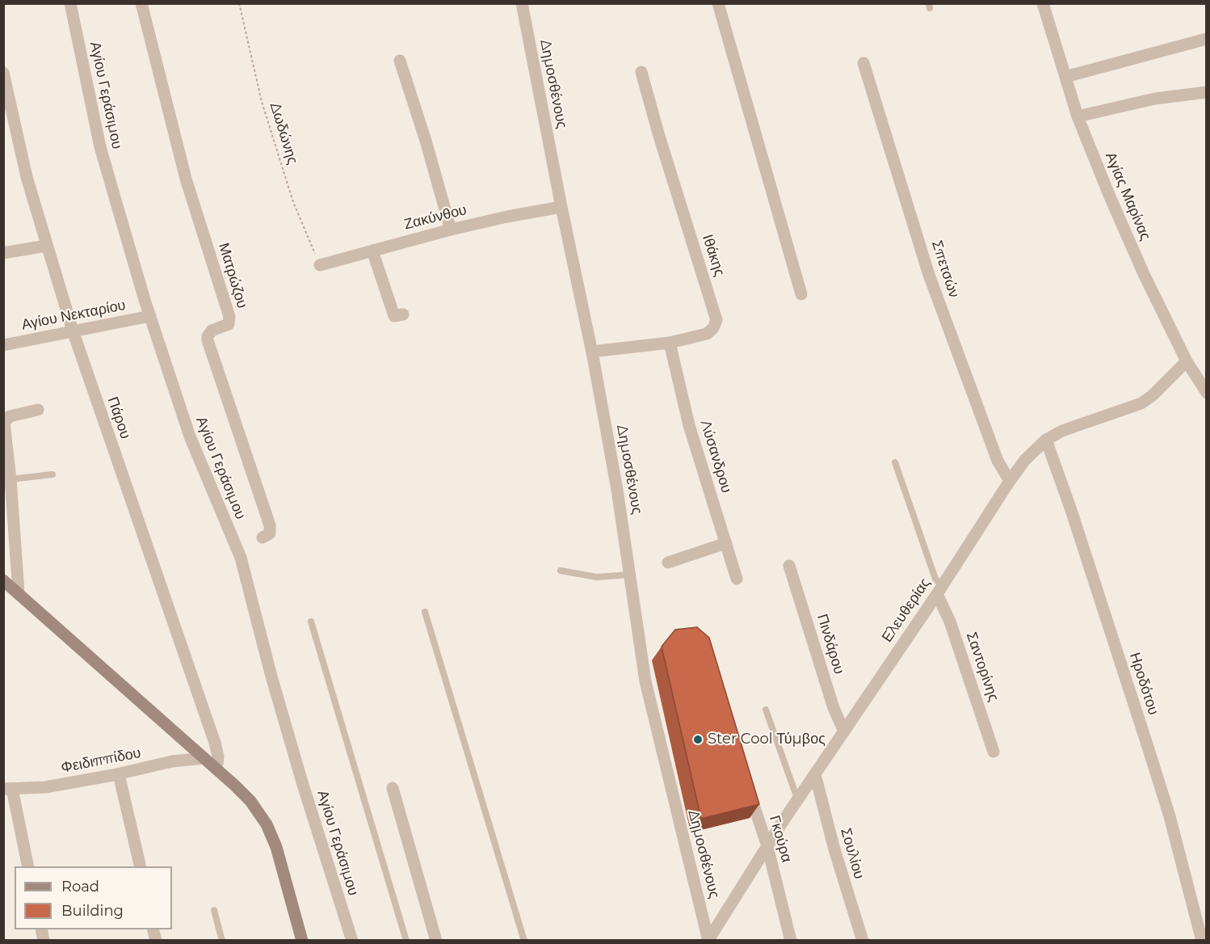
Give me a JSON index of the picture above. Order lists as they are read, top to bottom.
{
  "streets": {
    "street": [
      "Δημοσθένους",
      "Αγίου Γεράσιμου",
      "Αγίας Μαρίνας",
      "Ζακύνθου",
      "Ιθάκης",
      "Σπετσών",
      "Ματρώζου",
      "Αγίου Νεκταρίου",
      "Πάρου",
      "Λύσανδρου",
      "Ελευθερίας",
      "Πινδάρου",
      "Σαντορίνης",
      "Ηροδότου",
      "Φειδιππίδου",
      "Γκούρα",
      "Σουλίου"
    ],
    "path": ["Δωδώνης"]
  },
  "crossings": [
    ["Δημοσθένους", "Ζακύνθου"],
    ["Δημοσθένους", "Ιθάκης"],
    ["Δημοσθένους", "Ελευθερίας"],
    ["Αγίου Γεράσιμου", "Αγίου Νεκταρίου"],
    ["Δωδώνης", "Ζακύνθου"],
    ["Αγίας Μαρίνας", "Ελευθερίας"],
    ["Ιθάκης", "Λύσανδρου"],
    ["Σπετσών", "Ελευθερίας"],
    ["Αγίου Νεκταρίου", "Πάρου"],
    ["Ελευθερίας", "Πινδάρου"],
    ["Ελευθερίας", "Σαντορίνης"],
    ["Ελευθερίας", "Ηροδότου"],
    ["Ελευθερίας", "Γκούρα"],
    ["Ελευθερίας", "Σουλίου"]
  ],
  "places": ["Ster Cool Τύμβος"],
  "legend": ["Road", "Building"]
}
